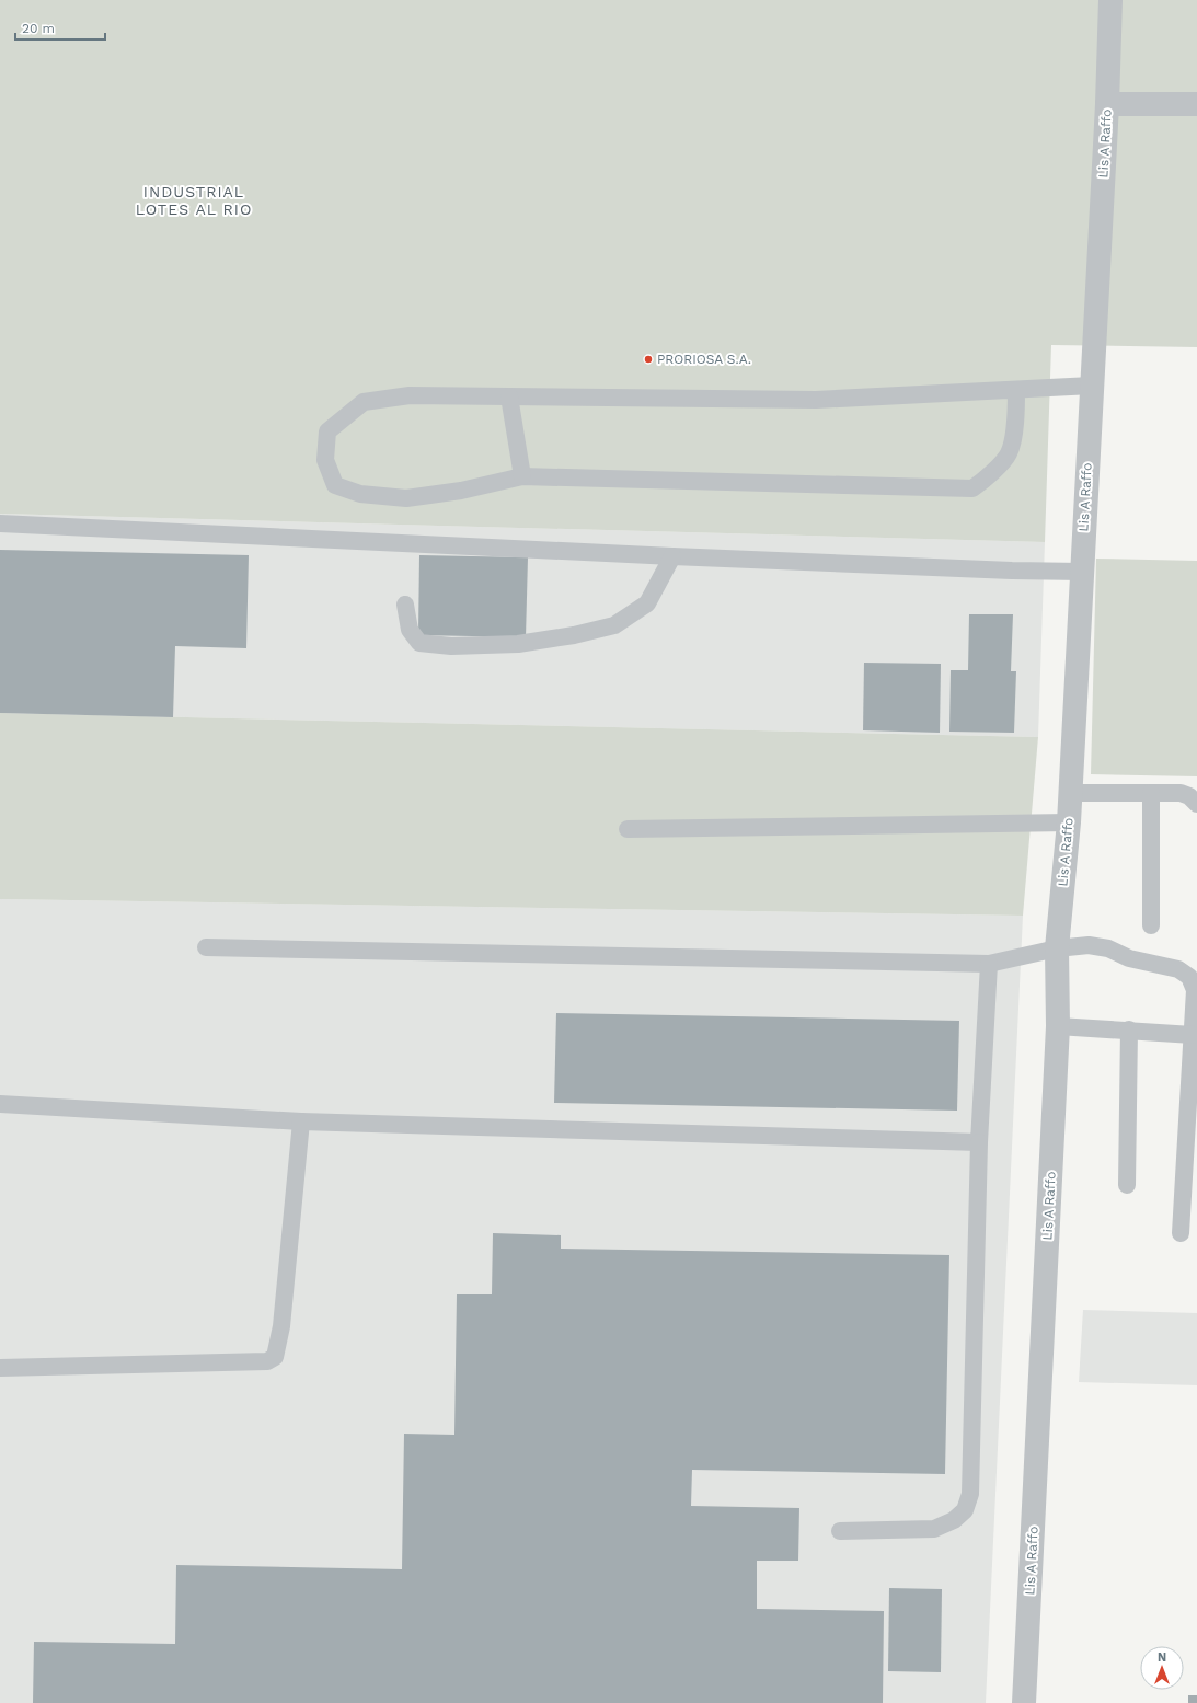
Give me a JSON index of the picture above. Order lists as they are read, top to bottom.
{
  "streets": {
    "street": ["Lis A Raffo"]
  },
  "districts": ["INDUSTRIAL LOTES AL RIO"],
  "places": ["PRORIOSA S.A."],
  "scale_bar": "20 m",
  "north": "top"
}
